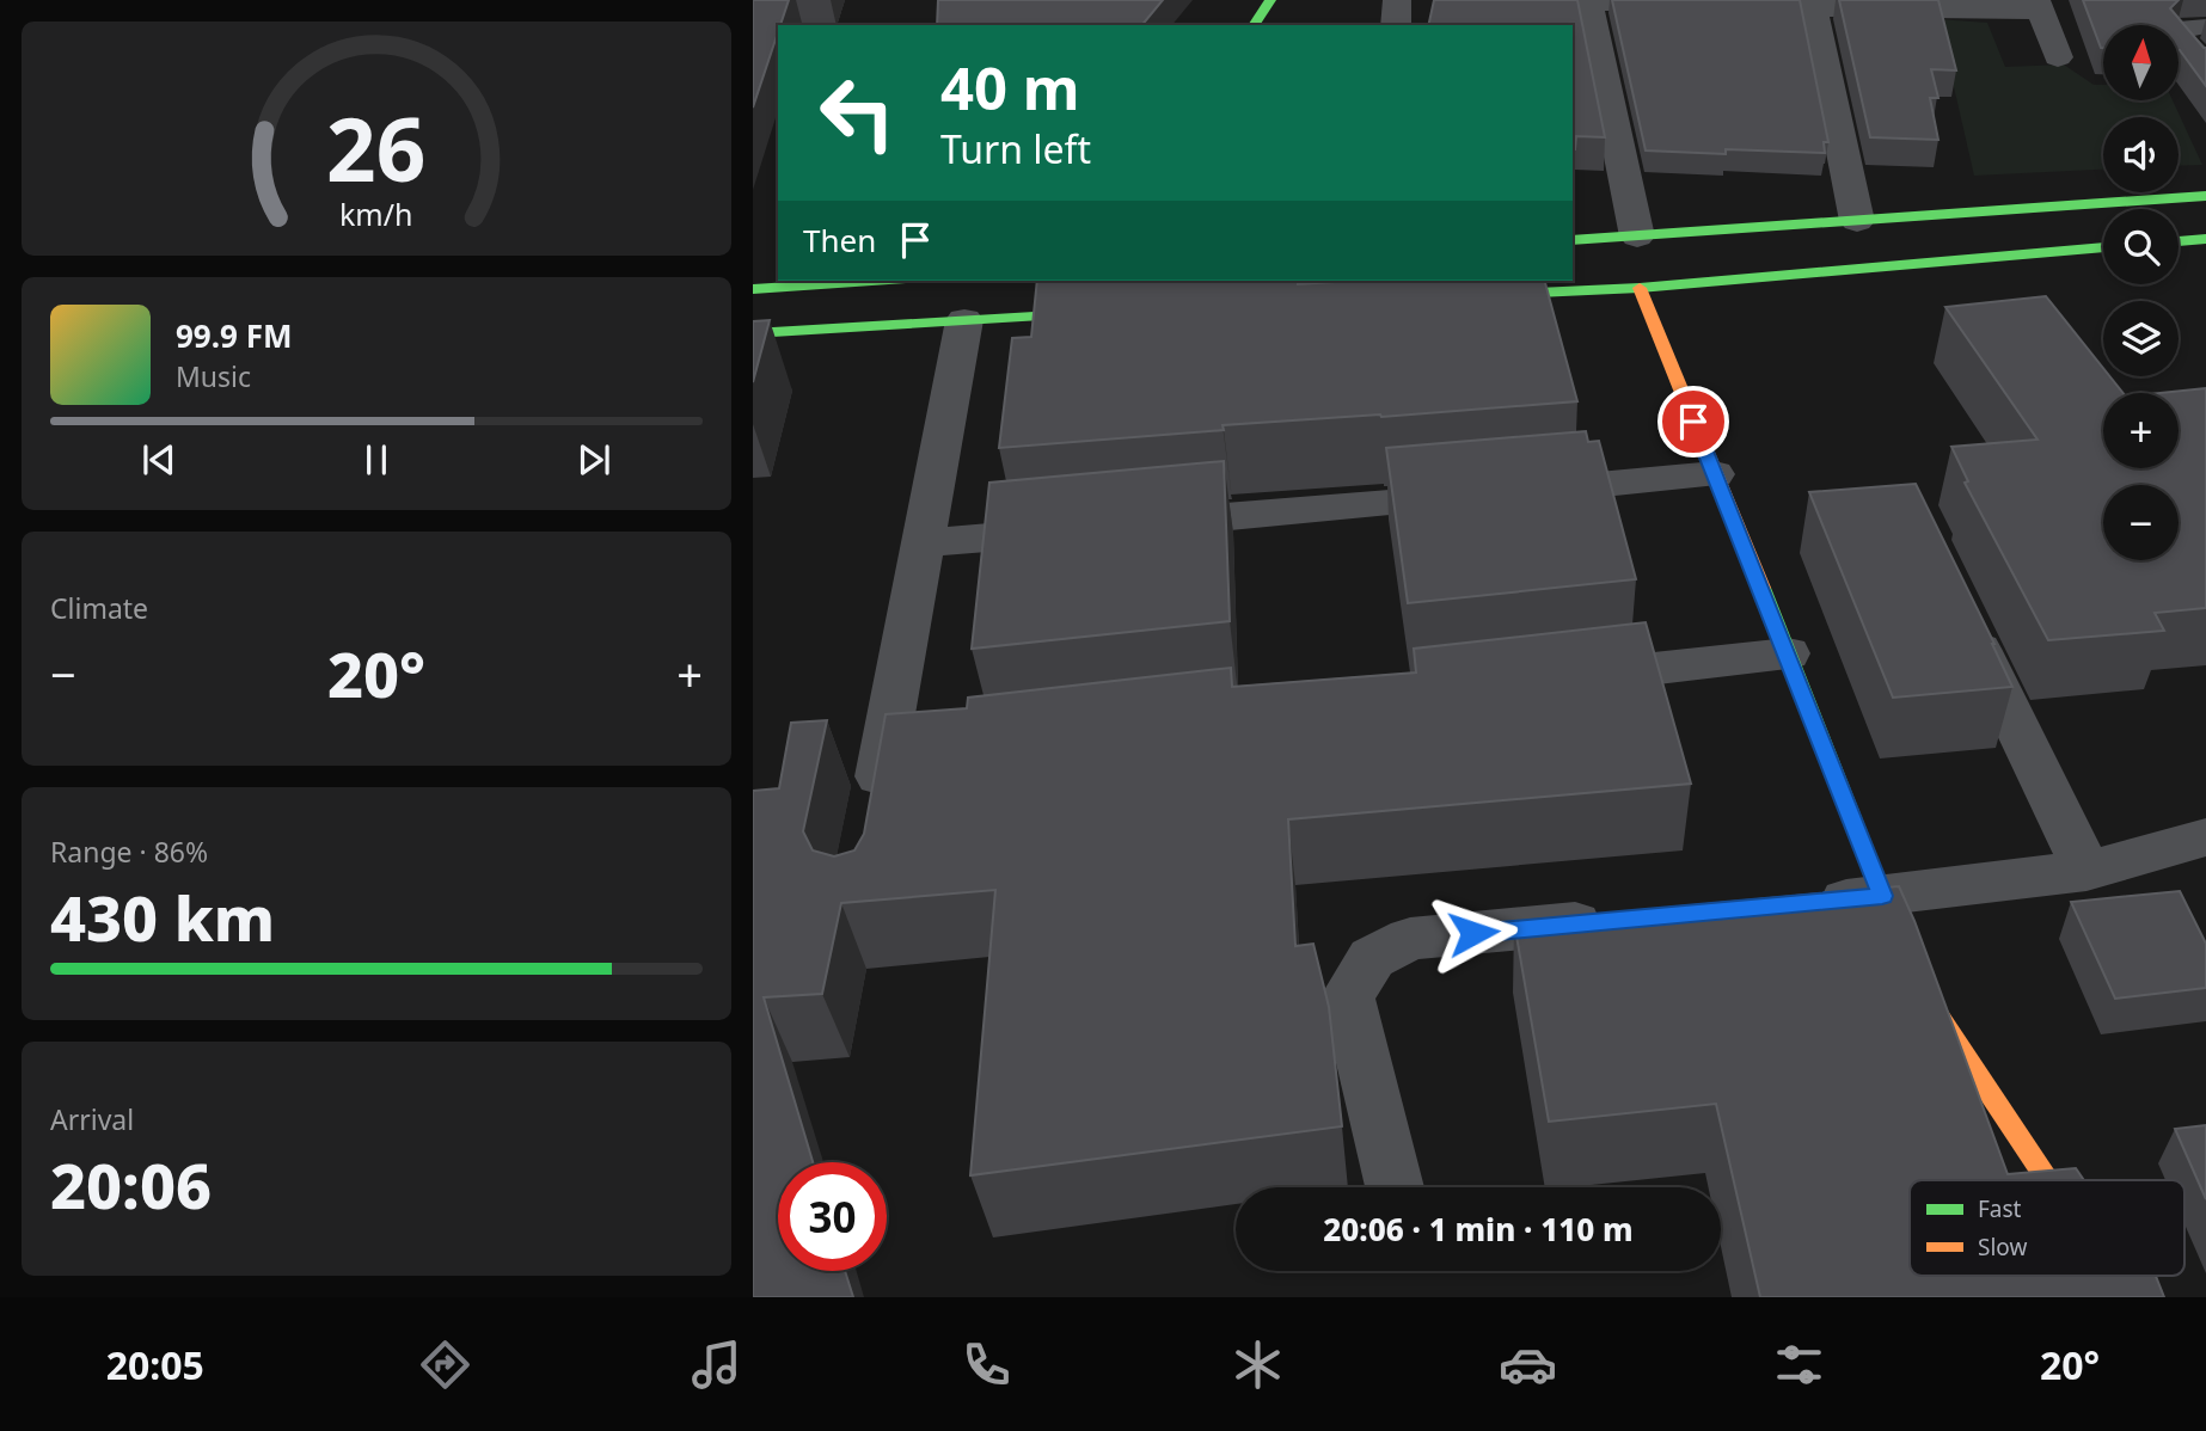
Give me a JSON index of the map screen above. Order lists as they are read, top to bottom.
{
  "legend": ["Fast", "Slow"],
  "north": "top",
  "page": {
    "map_buttons": ["+", "−"],
    "turn": ["40 m", "Turn left"],
    "then": "Then",
    "song": ["99.9 FM", "Music"],
    "tile": [
      "Climate",
      ["Range · 86%", "430 km"],
      ["Arrival", "20:06"]
    ],
    "heat": ["−", "20°", "+"],
    "limit": "30",
    "trip": "20:06 · 1 min · 110 m",
    "tabs": ["20:05", "20°"],
    "gauge": ["26", "km/h"]
  }
}
